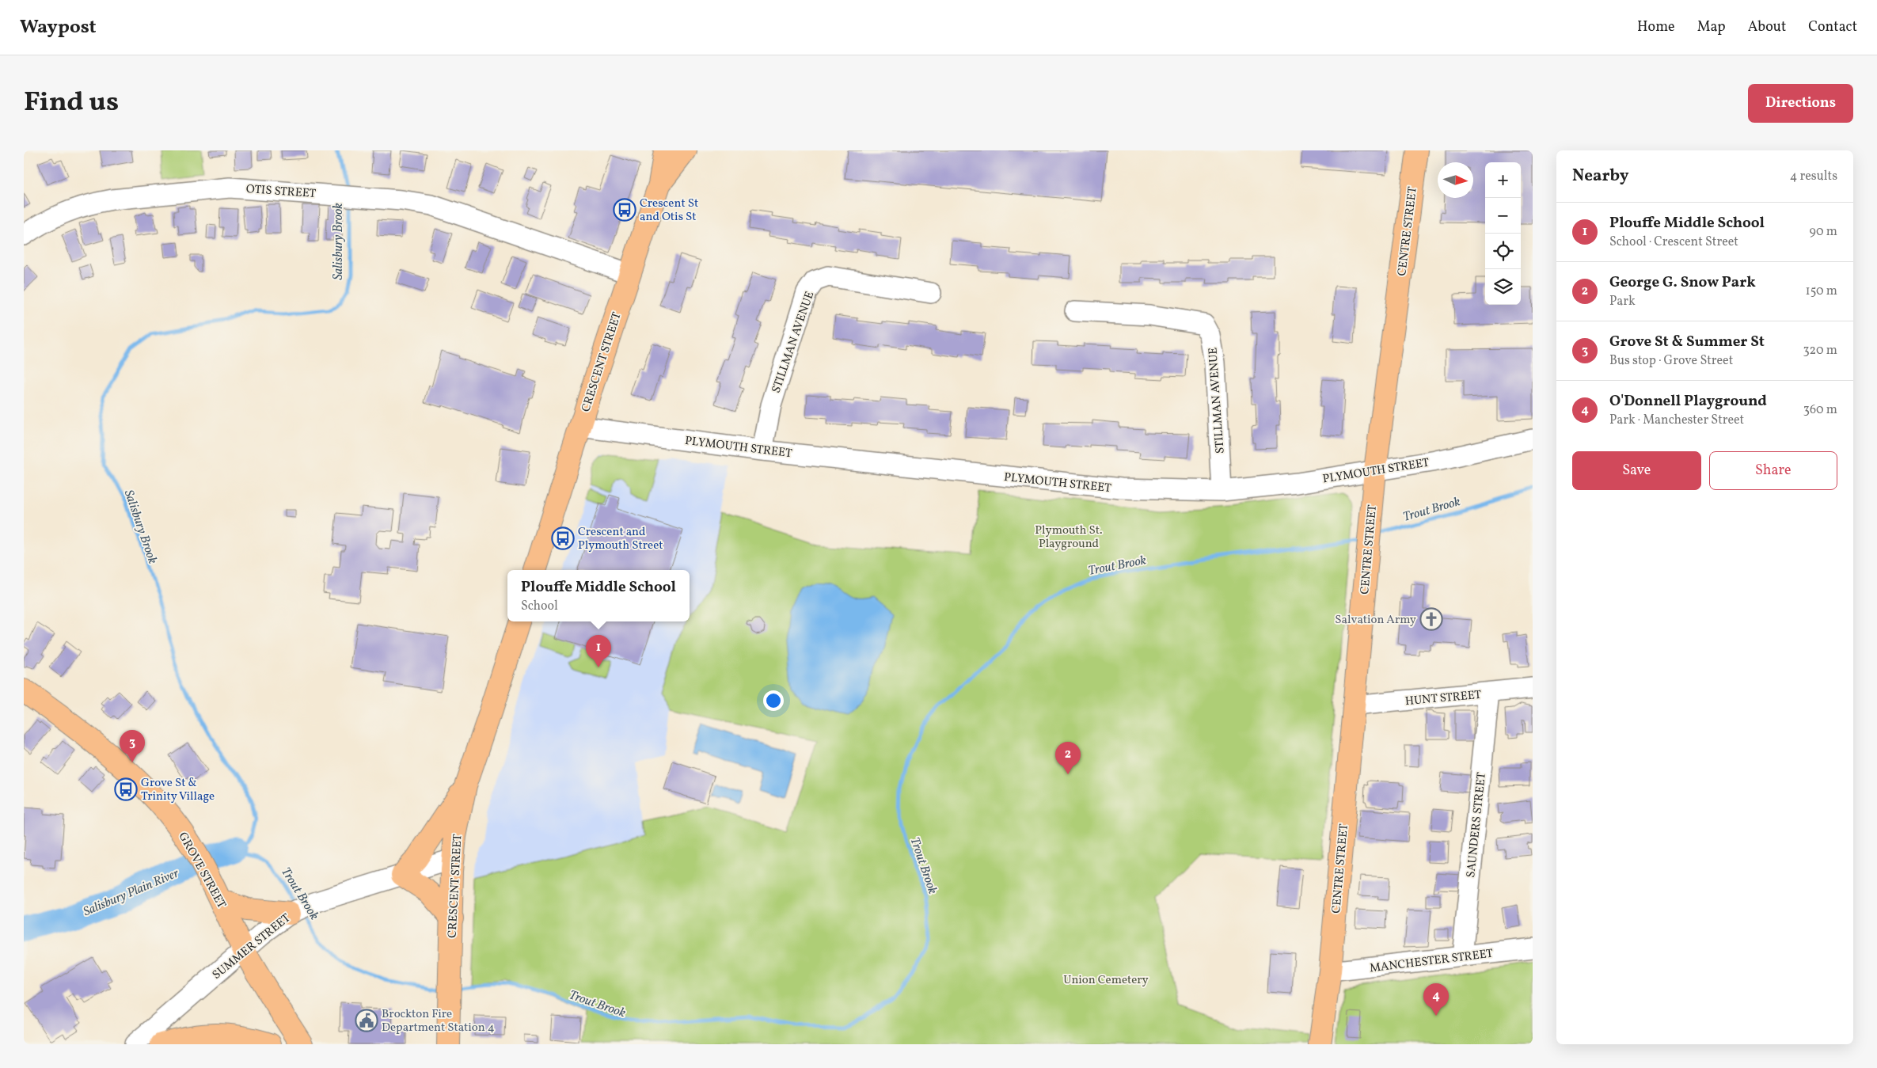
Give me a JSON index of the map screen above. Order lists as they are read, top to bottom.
{
  "streets": {
    "main road": ["CENTRE STREET", "CRESCENT STREET", "GROVE STREET"],
    "street": [
      "OTIS STREET",
      "STILLMAN AVENUE",
      "PLYMOUTH STREET",
      "HUNT STREET",
      "SAUNDERS STREET",
      "SUMMER STREET",
      "MANCHESTER STREET"
    ]
  },
  "crossings": [
    ["OTIS STREET", "CRESCENT STREET"],
    ["CENTRE STREET", "PLYMOUTH STREET"],
    ["CENTRE STREET", "HUNT STREET"],
    ["CENTRE STREET", "MANCHESTER STREET"],
    ["STILLMAN AVENUE", "PLYMOUTH STREET"],
    ["CRESCENT STREET", "PLYMOUTH STREET"],
    ["CRESCENT STREET", "SUMMER STREET"],
    ["HUNT STREET", "SAUNDERS STREET"],
    ["SAUNDERS STREET", "MANCHESTER STREET"],
    ["GROVE STREET", "SUMMER STREET"]
  ],
  "water": ["Salisbury Brook", "Trout Brook", "Salisbury Plain River"],
  "parks": ["Plymouth St. Playground", "Union Cemetery"],
  "places": {
    "bus stop": ["Crescent St and Otis St", "Crescent and Plymouth Street", "Grove St & Trinity Village"],
    "church": ["Salvation Army"],
    "public building": ["Brockton Fire Department Station 4"]
  },
  "north": "right",
  "page": {
    "header": "Waypost",
    "nav": [
      "Home",
      "Map",
      "About",
      "Contact"
    ],
    "title": "Find us",
    "buttons": [
      "Directions",
      ["Save", "Share"]
    ],
    "heading": ["Nearby", "4 results"],
    "map_buttons": ["+", "−"],
    "list": [
      {
        "mark": "1",
        "name": "Plouffe Middle School",
        "note": "School · Crescent Street",
        "value": "90 m"
      },
      {
        "mark": "2",
        "name": "George G. Snow Park",
        "note": "Park",
        "value": "150 m"
      },
      {
        "mark": "3",
        "name": "Grove St & Summer St",
        "note": "Bus stop · Grove Street",
        "value": "320 m"
      },
      {
        "mark": "4",
        "name": "O'Donnell Playground",
        "note": "Park · Manchester Street",
        "value": "360 m"
      }
    ],
    "popup": ["Plouffe Middle School", "School"],
    "pins": [
      "1",
      "3",
      "2",
      "4"
    ]
  }
}
